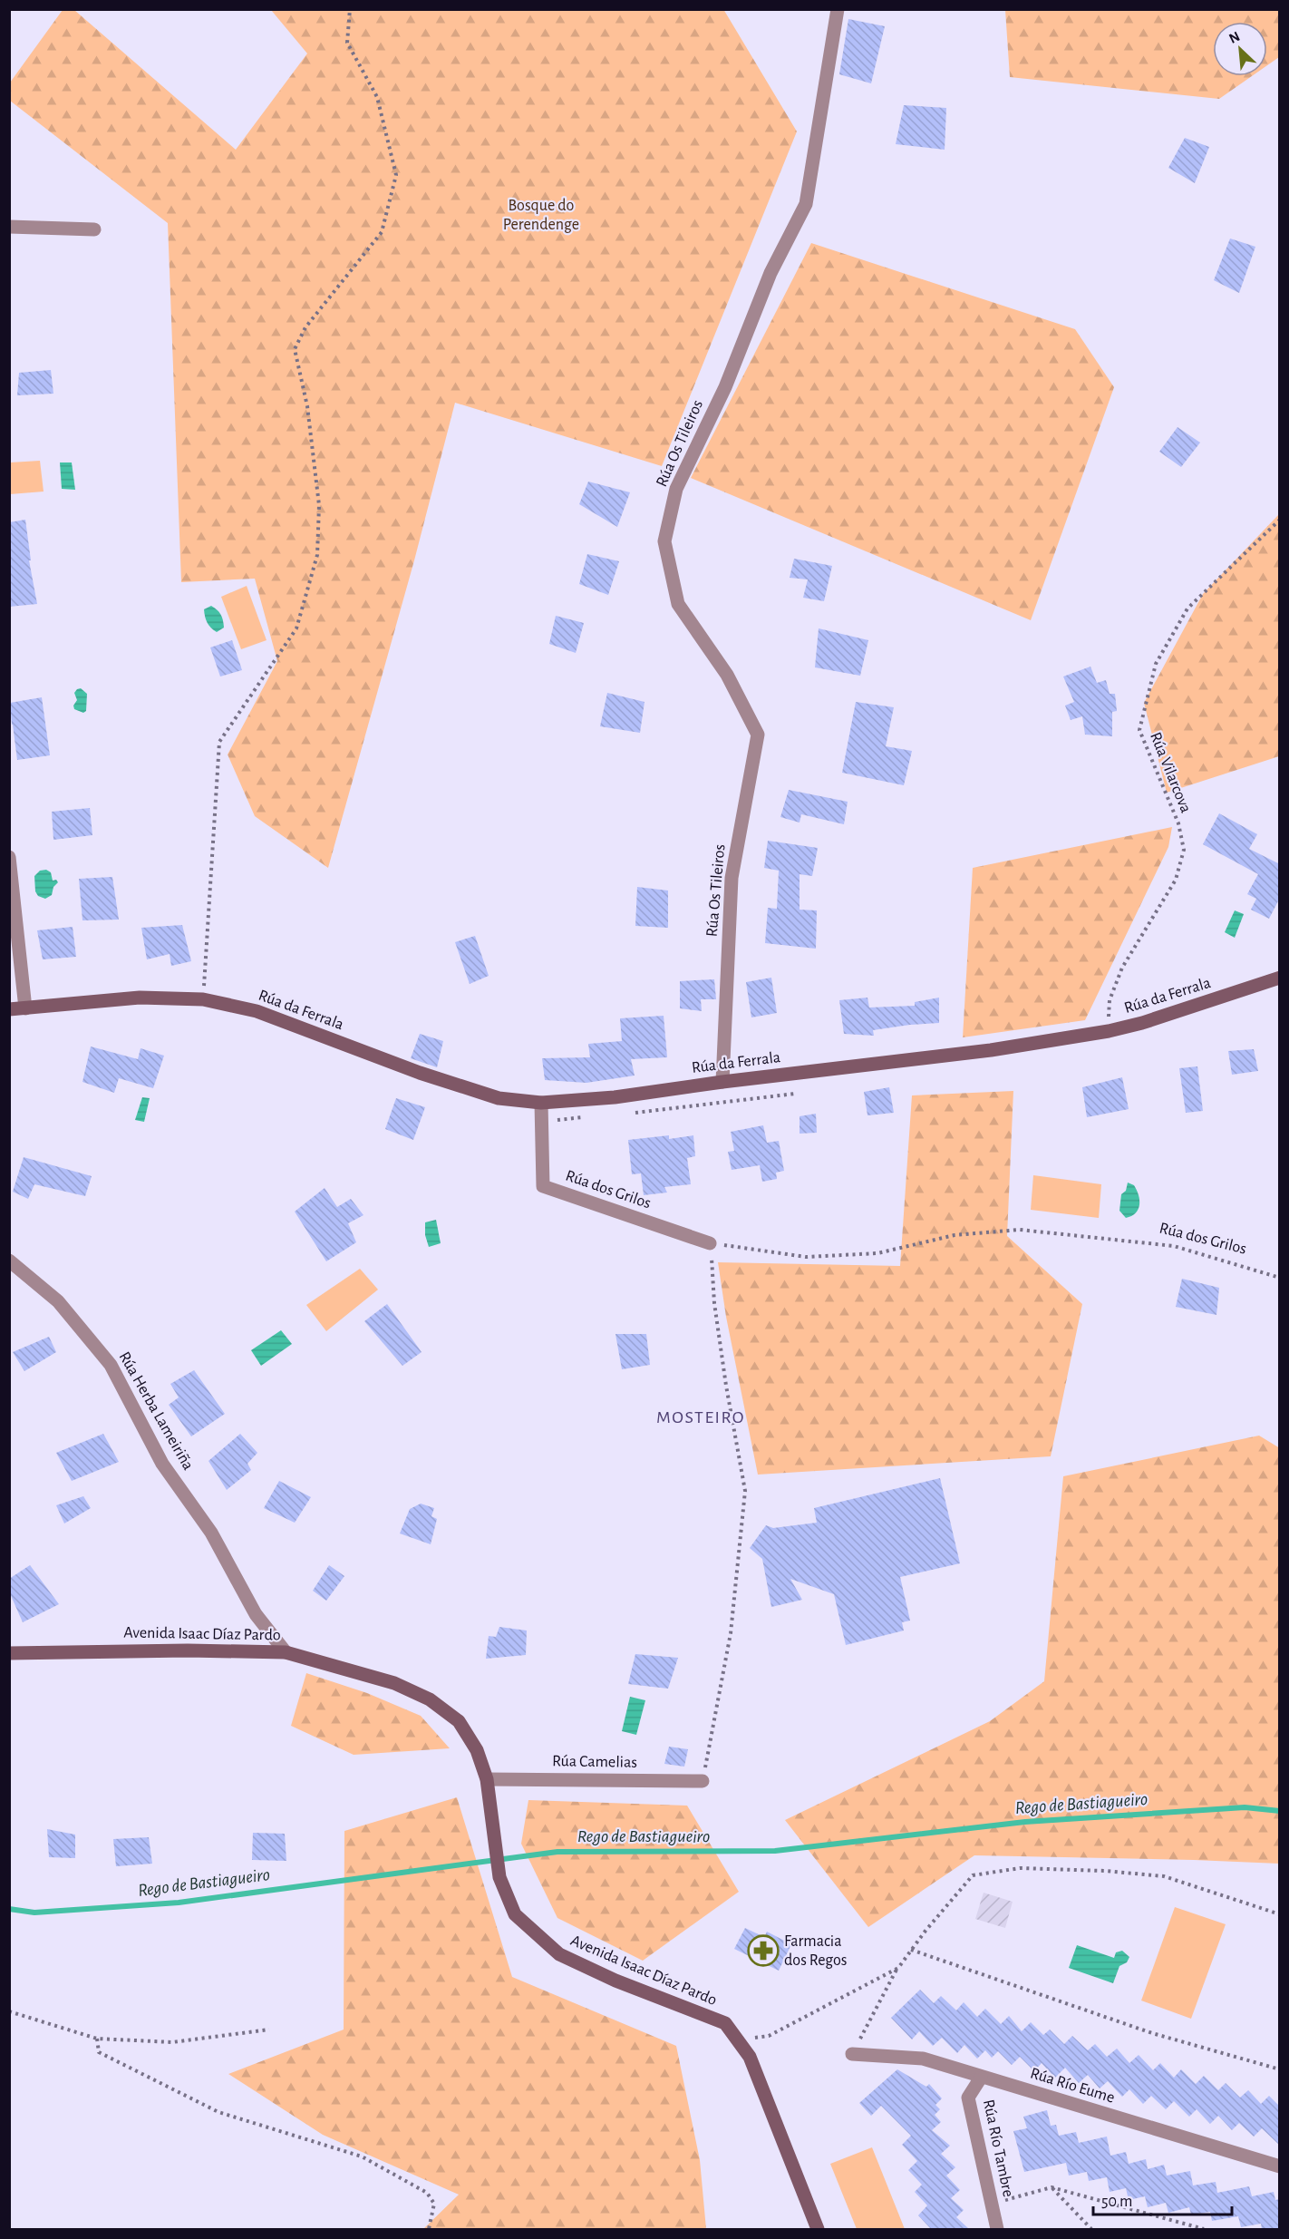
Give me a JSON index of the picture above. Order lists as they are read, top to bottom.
{
  "streets": {
    "street": [
      "Rúa Os Tileiros",
      "Rúa da Ferrala",
      "Rúa dos Grilos",
      "Rúa Herba Lameiriña",
      "Avenida Isaac Díaz Pardo",
      "Rúa Camelias",
      "Rúa Río Eume",
      "Rúa Río Tambre"
    ],
    "path": ["Rúa Vilarcova"]
  },
  "crossings": [
    ["Rúa Os Tileiros", "Rúa da Ferrala"],
    ["Rúa Vilarcova", "Rúa da Ferrala"],
    ["Rúa da Ferrala", "Rúa dos Grilos"],
    ["Rúa Herba Lameiriña", "Avenida Isaac Díaz Pardo"],
    ["Avenida Isaac Díaz Pardo", "Rúa Camelias"],
    ["Rúa Río Eume", "Rúa Río Tambre"]
  ],
  "districts": ["MOSTEIRO"],
  "water": ["Rego de Bastiagueiro"],
  "parks": ["Bosque do Perendenge"],
  "places": {
    "pharmacy": ["Farmacia dos Regos"]
  },
  "scale_bar": "50 m",
  "north": "top left"
}
